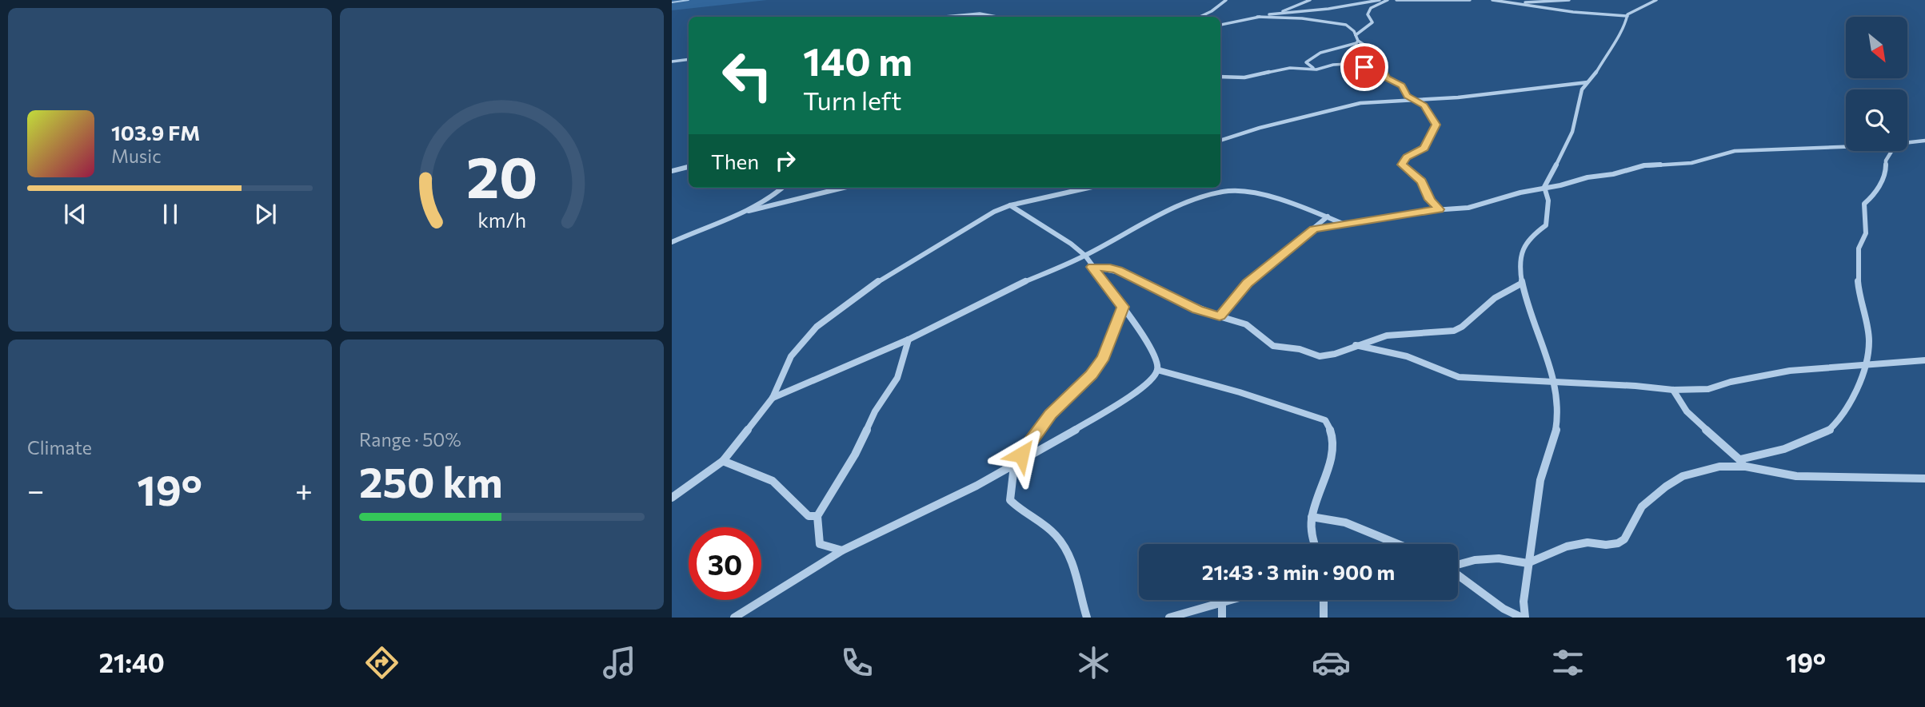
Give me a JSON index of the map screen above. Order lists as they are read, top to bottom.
{
  "north": "bottom right",
  "page": {
    "turn": ["140 m", "Turn left"],
    "song": ["103.9 FM", "Music"],
    "then": "Then",
    "tile": [
      "Climate",
      ["Range · 50%", "250 km"]
    ],
    "heat": ["−", "19°", "+"],
    "limit": "30",
    "trip": "21:43 · 3 min · 900 m",
    "tabs": ["21:40", "19°"],
    "gauge": ["20", "km/h"]
  }
}
